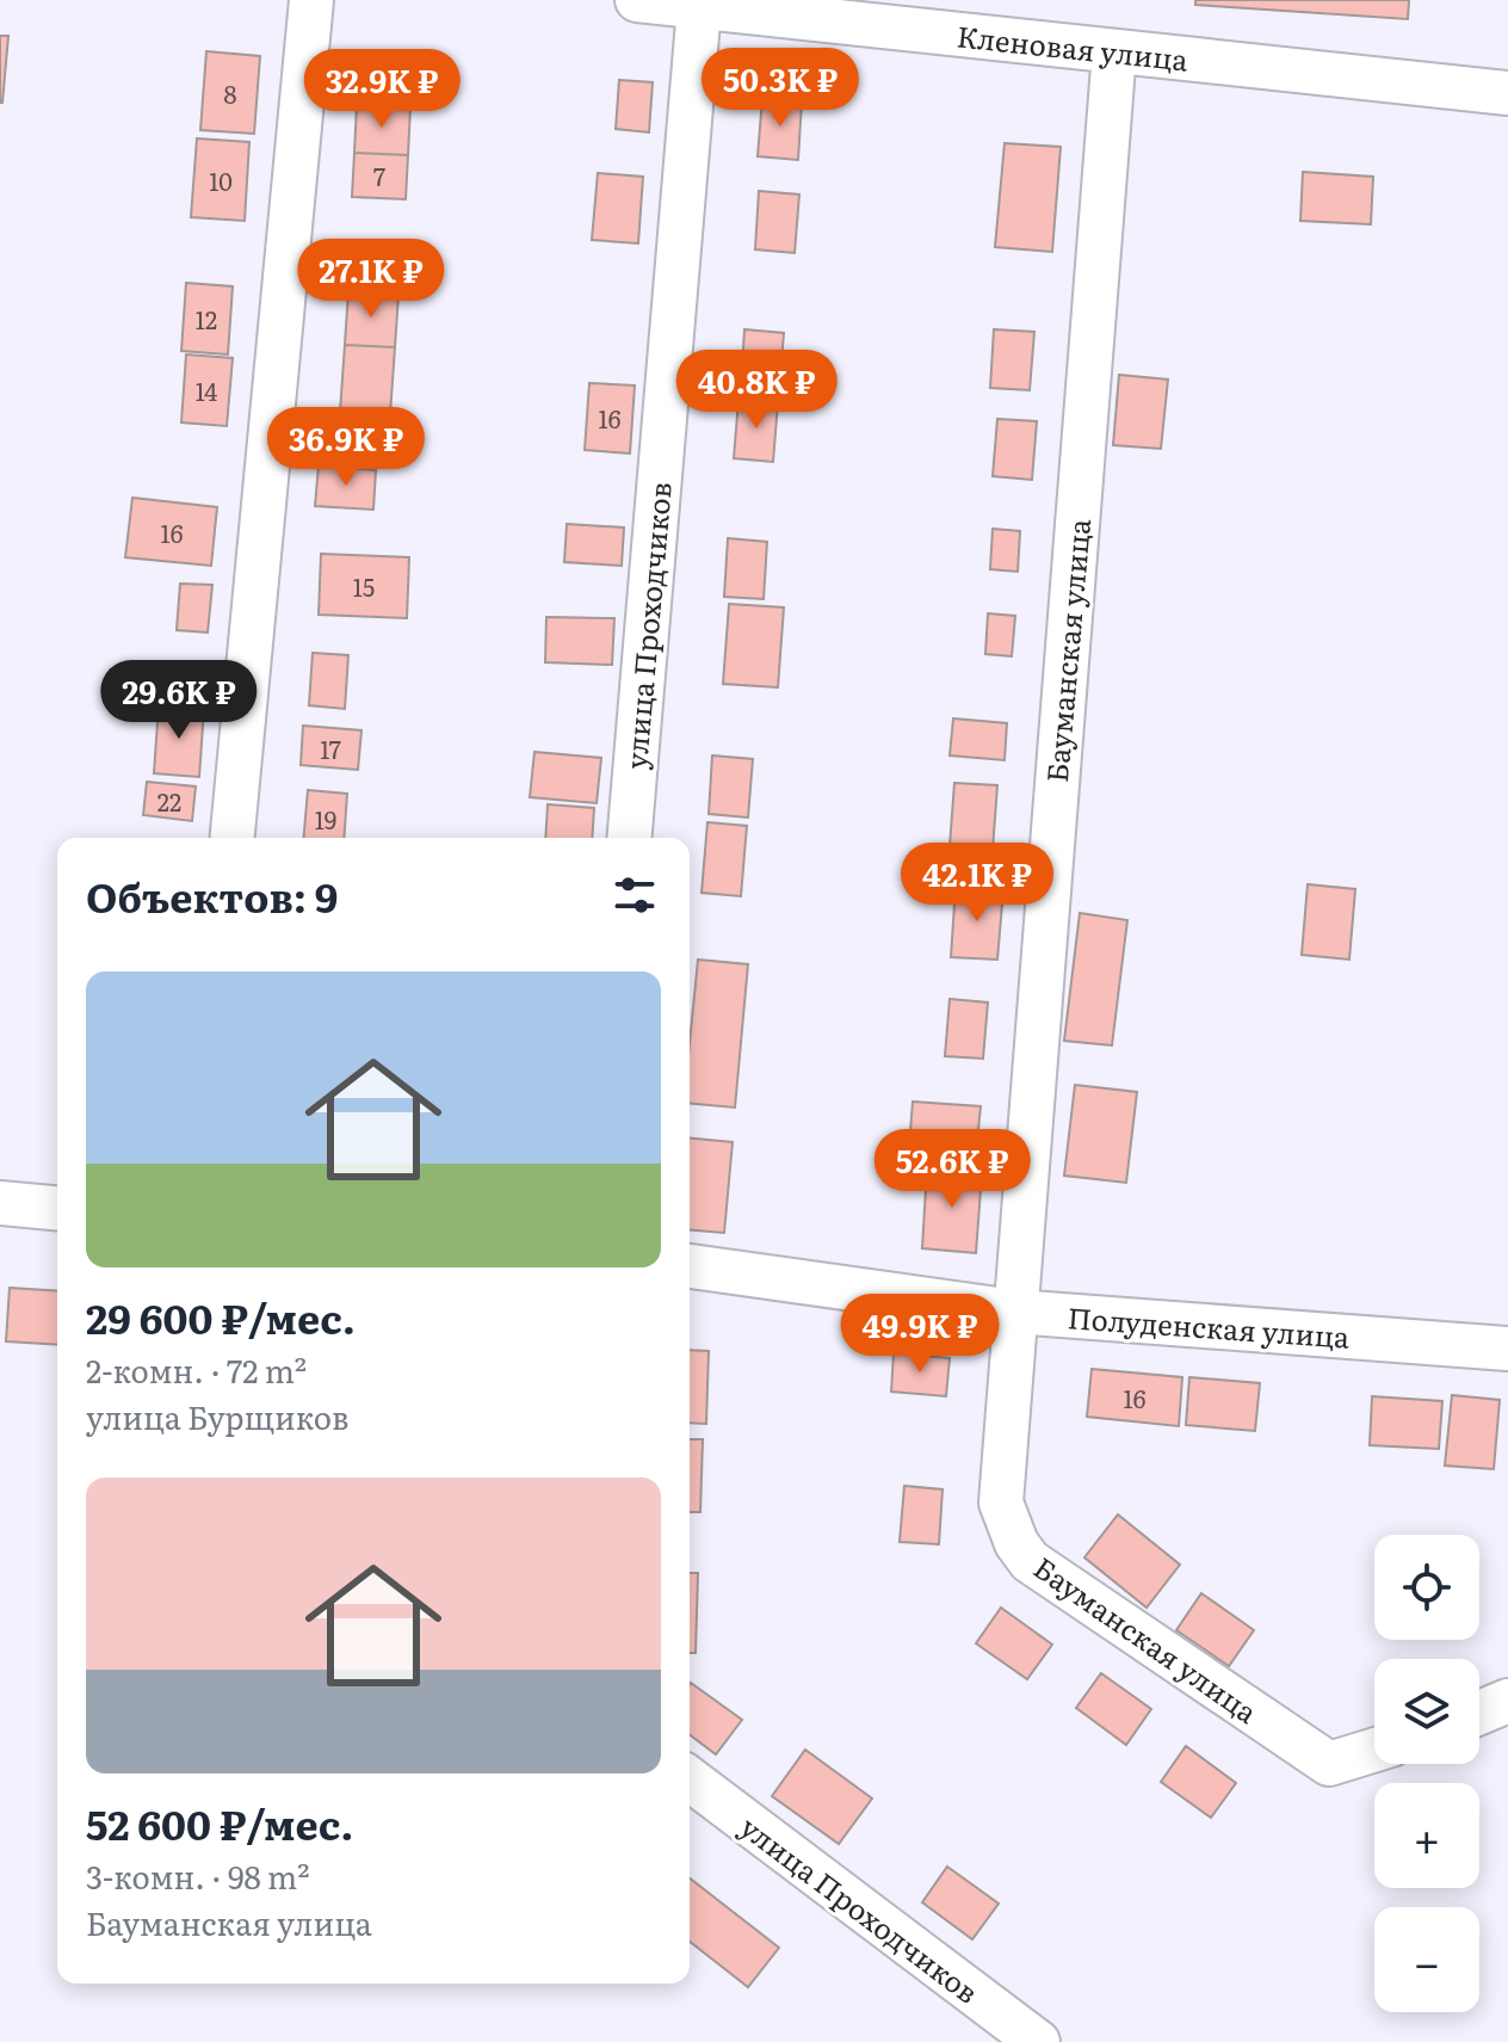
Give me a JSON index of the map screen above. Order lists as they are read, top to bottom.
{
  "streets": {
    "street": [
      "Кленовая улица",
      "улица Проходчиков",
      "Бауманская улица",
      "Полуденская улица"
    ]
  },
  "crossings": [
    ["Кленовая улица", "улица Проходчиков"],
    ["Кленовая улица", "Бауманская улица"],
    ["Бауманская улица", "Полуденская улица"]
  ],
  "house_numbers": [
    "8",
    "7",
    "10",
    "12",
    "14",
    "16",
    "16",
    "15",
    "17",
    "22",
    "19",
    "16"
  ],
  "page": {
    "price": [
      "50.3K ₽",
      "32.9K ₽",
      "27.1K ₽",
      "40.8K ₽",
      "36.9K ₽",
      "29.6K ₽",
      "42.1K ₽",
      "52.6K ₽",
      "49.9K ₽"
    ],
    "heading": "Объектов: 9",
    "list": [
      {
        "name": "29 600 ₽/мес.",
        "note": "2-комн. · 72 m² · улица Бурщиков"
      },
      {
        "name": "52 600 ₽/мес.",
        "note": "3-комн. · 98 m² · Бауманская улица"
      }
    ],
    "map_buttons": ["+", "−"]
  }
}
